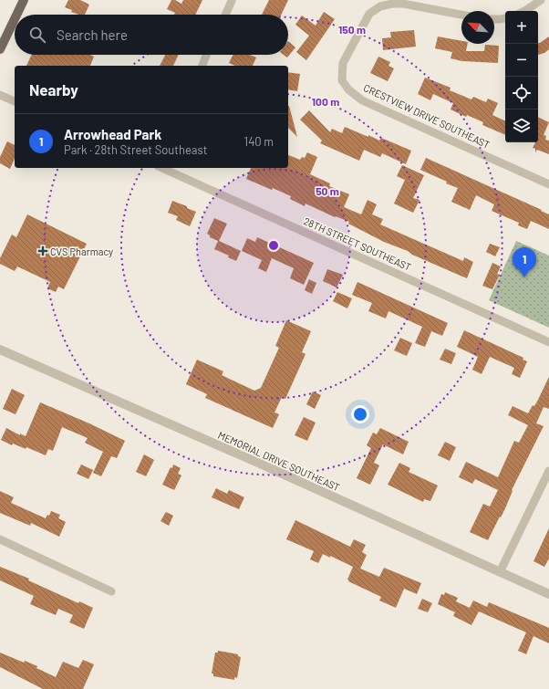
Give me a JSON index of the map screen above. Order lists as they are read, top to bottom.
{
  "streets": {
    "street": ["CRESTVIEW DRIVE SOUTHEAST", "28TH STREET SOUTHEAST", "MEMORIAL DRIVE SOUTHEAST"]
  },
  "places": {
    "health": ["CVS Pharmacy"]
  },
  "north": "top left",
  "page": {
    "map_buttons": ["+", "−"],
    "search": "Search here",
    "heading": "Nearby",
    "list": [
      {
        "mark": "1",
        "name": "Arrowhead Park",
        "note": "Park · 28th Street Southeast",
        "value": "140 m"
      }
    ],
    "pins": "1"
  },
  "rings": ["150 m", "100 m", "50 m"]
}
